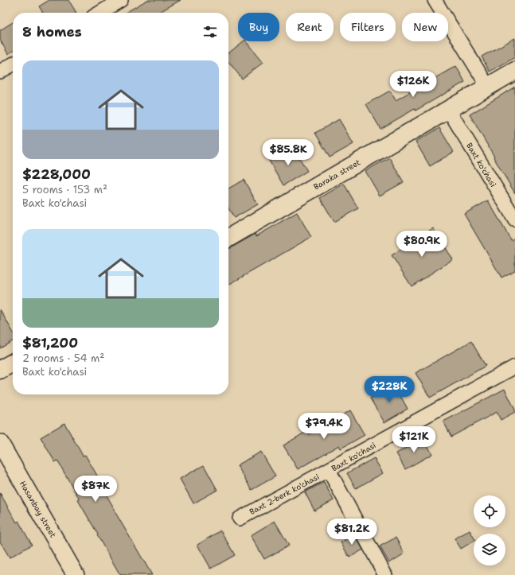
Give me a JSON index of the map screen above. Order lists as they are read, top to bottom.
{
  "streets": {
    "main road": ["Baraka street"],
    "street": ["Baxt ko'chasi", "Baxt 2-berk ko'chasi", "Hasanbay street"]
  },
  "crossings": [
    ["Baxt ko'chasi", "Baraka street"],
    ["Baxt ko'chasi", "Baxt 2-berk ko'chasi"]
  ],
  "page": {
    "chip": [
      "Buy",
      "Rent",
      "Filters",
      "New"
    ],
    "heading": "8 homes",
    "list": [
      {
        "name": "$228,000",
        "note": "5 rooms · 153 m² · Baxt ko'chasi"
      },
      {
        "name": "$81,200",
        "note": "2 rooms · 54 m² · Baxt ko'chasi"
      }
    ],
    "price": [
      "$126K",
      "$85.8K",
      "$80.9K",
      "$228K",
      "$79.4K",
      "$121K",
      "$87K",
      "$81.2K"
    ]
  }
}
